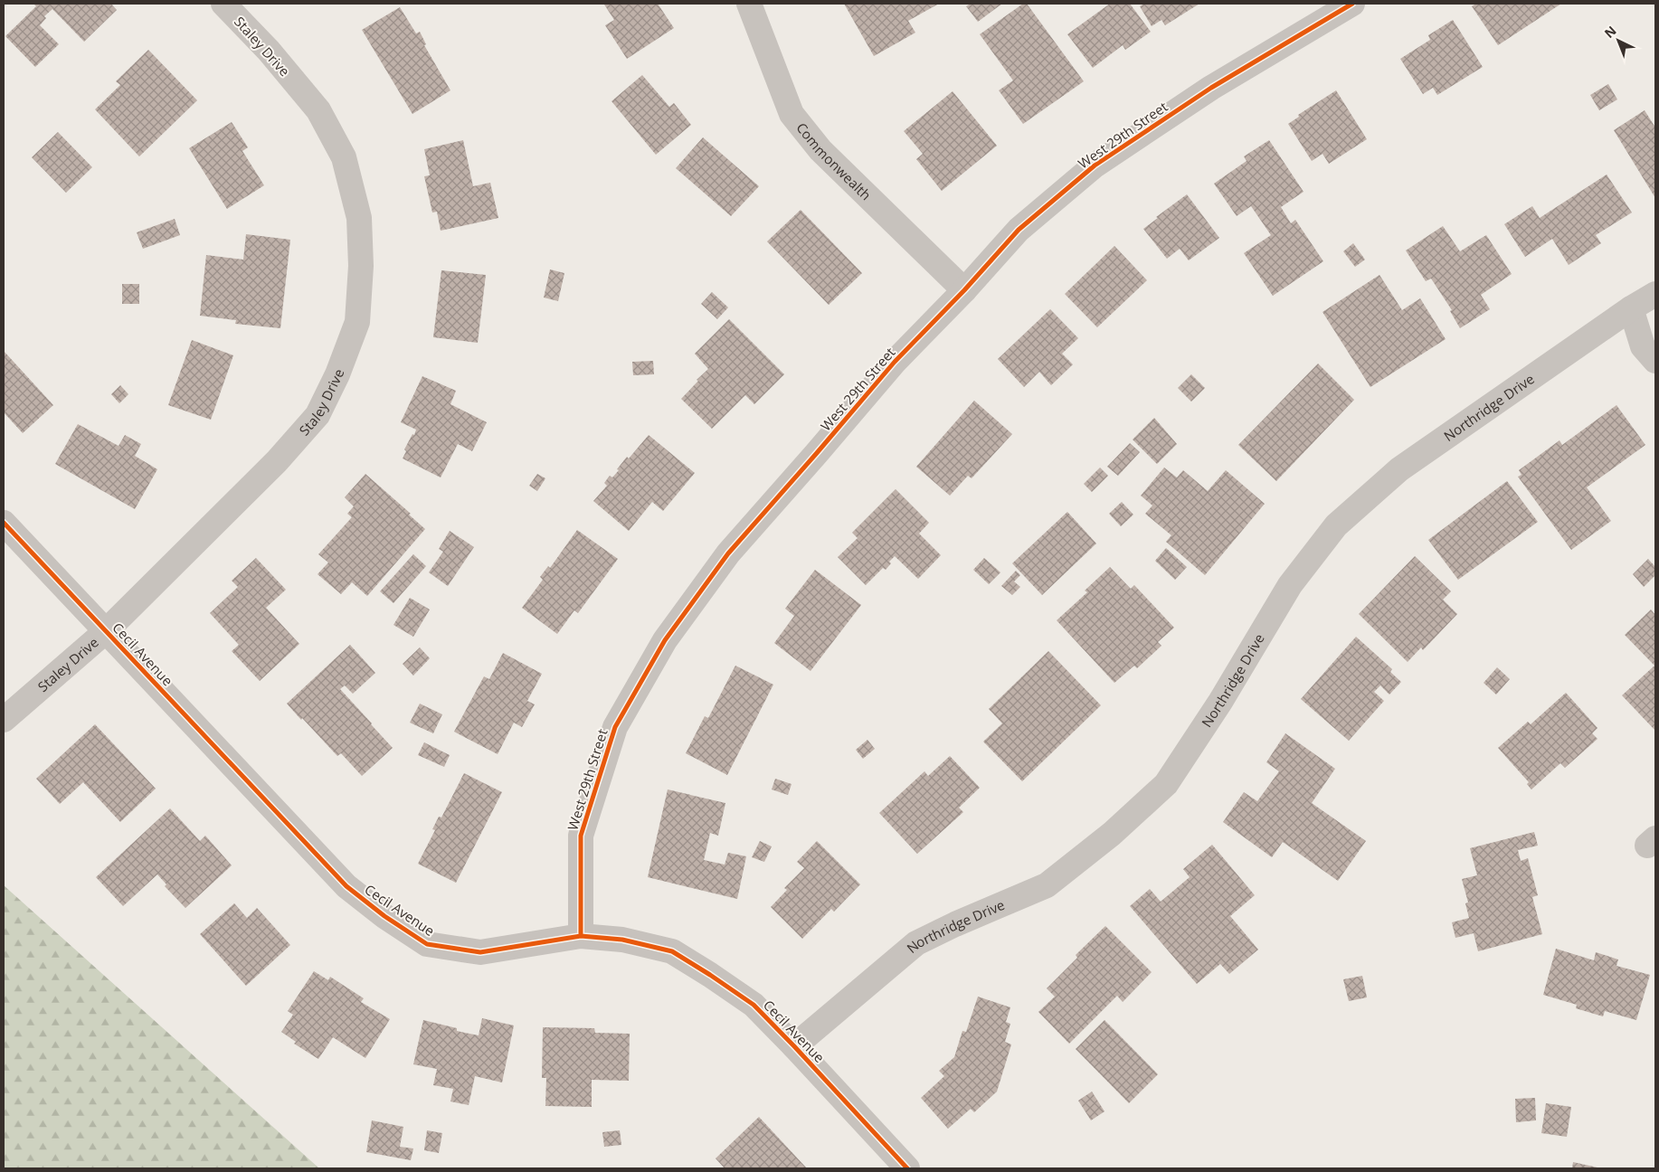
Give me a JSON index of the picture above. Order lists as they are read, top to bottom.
{
  "streets": {
    "street": [
      "Staley Drive",
      "West 29th Street",
      "Commonwealth",
      "Northridge Drive",
      "Cecil Avenue"
    ]
  },
  "crossings": [
    ["Staley Drive", "Cecil Avenue"],
    ["West 29th Street", "Commonwealth"],
    ["West 29th Street", "Cecil Avenue"],
    ["Northridge Drive", "Cecil Avenue"]
  ],
  "north": "top left"
}
